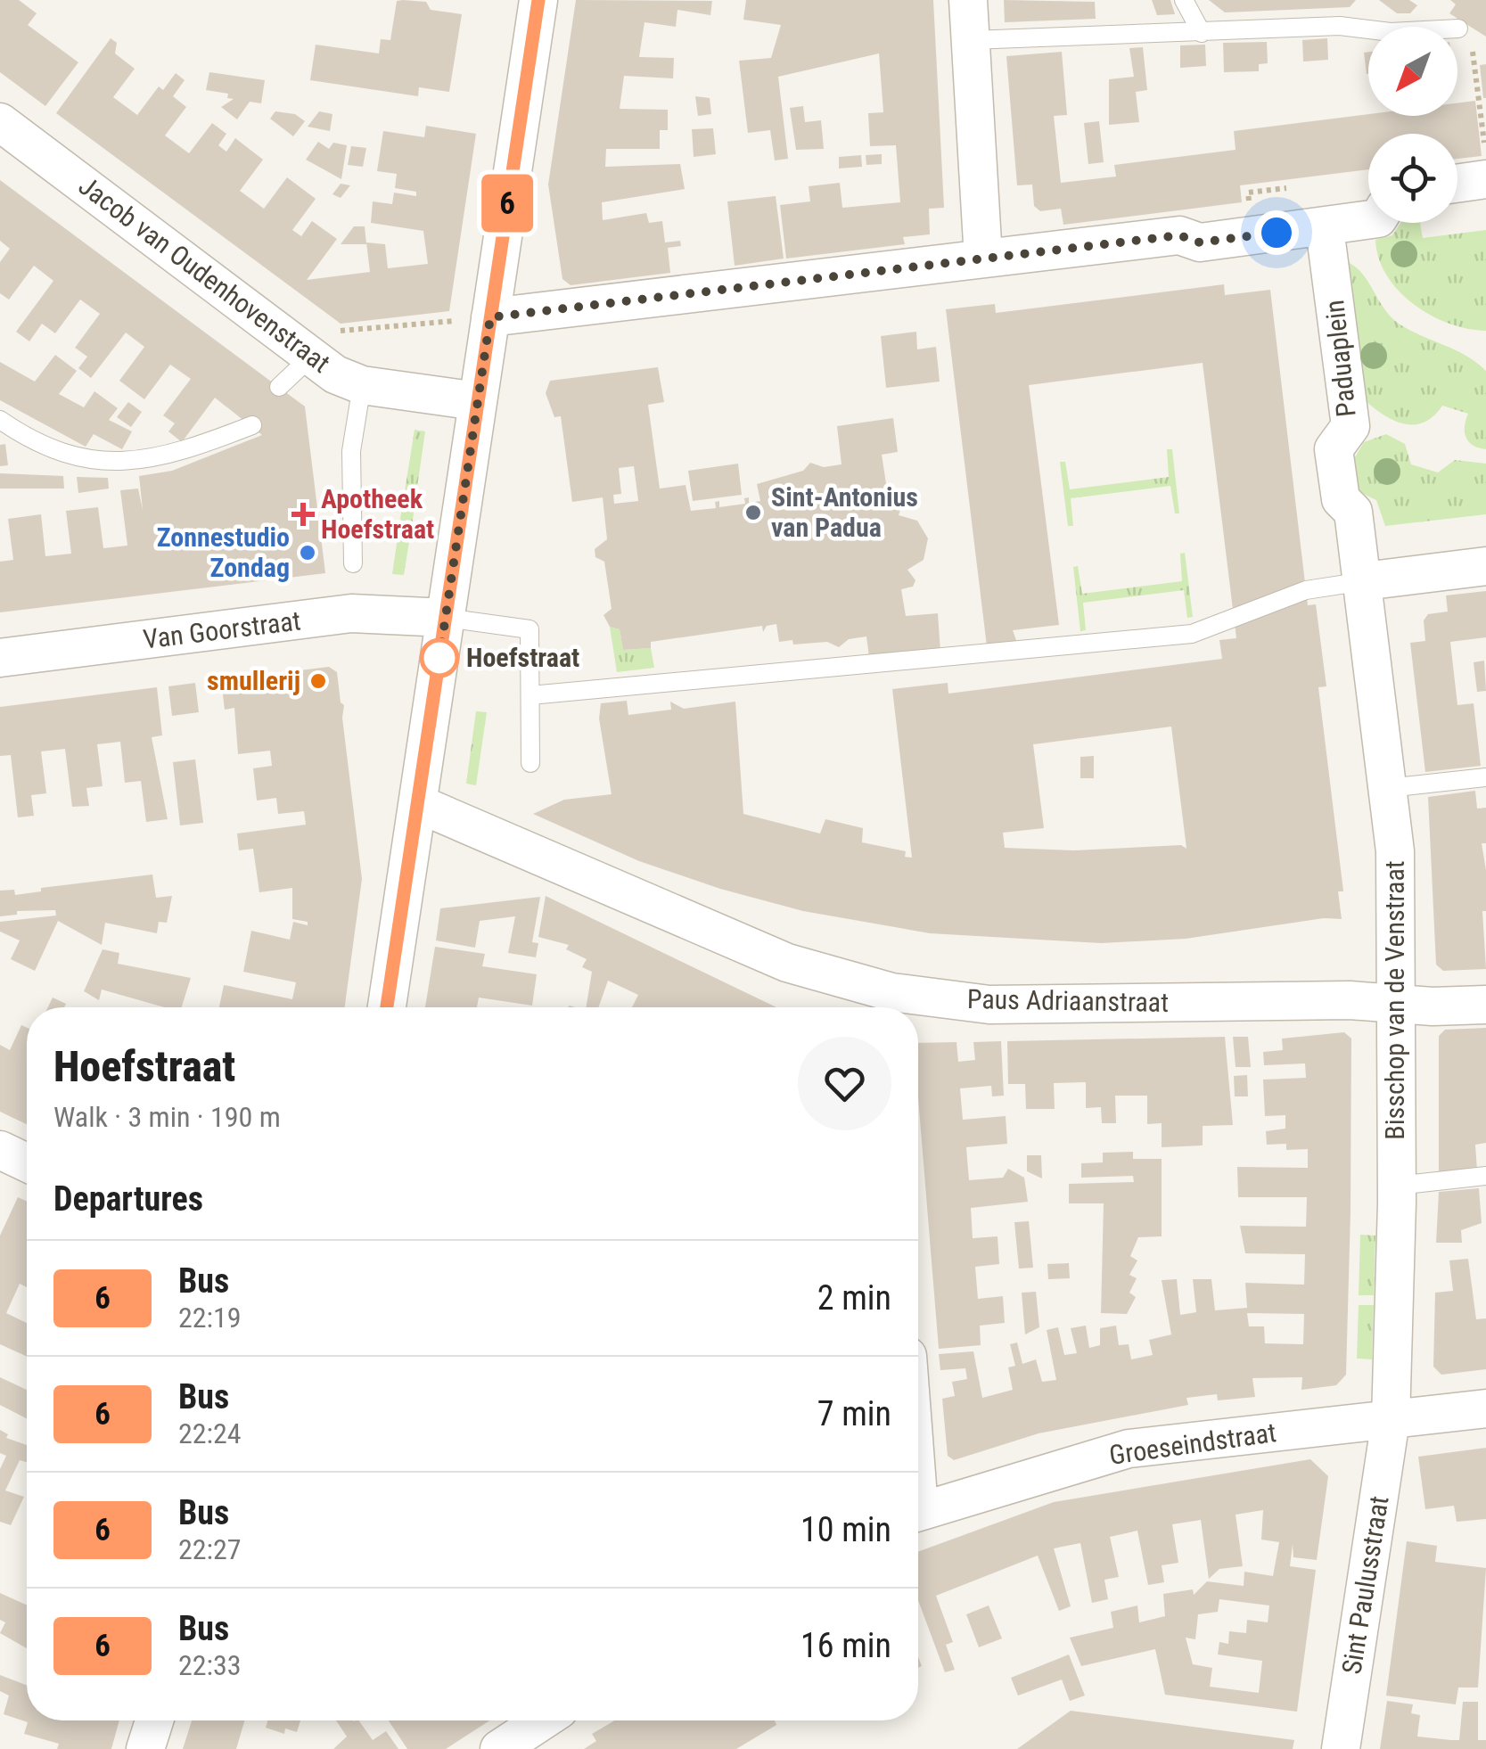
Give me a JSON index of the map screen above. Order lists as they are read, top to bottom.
{
  "streets": {
    "street": [
      "Jacob van Oudenhovenstraat",
      "Paduaplein",
      "Van Goorstraat",
      "Bisschop van de Venstraat",
      "Paus Adriaanstraat",
      "Groeseindstraat",
      "Sint Paulusstraat"
    ]
  },
  "crossings": [
    ["Paduaplein", "Bisschop van de Venstraat"],
    ["Bisschop van de Venstraat", "Paus Adriaanstraat"],
    ["Bisschop van de Venstraat", "Groeseindstraat"],
    ["Bisschop van de Venstraat", "Sint Paulusstraat"],
    ["Groeseindstraat", "Sint Paulusstraat"]
  ],
  "places": {
    "other": [
      "Sint-Antonius van Padua",
      "Zonnestudio Zondag",
      "Hoefstraat",
      "smullerij"
    ],
    "health": ["Apotheek Hoefstraat"]
  },
  "lines": ["bus line 6"],
  "north": "bottom left",
  "page": {
    "on_map": "6",
    "heading": [
      ["Hoefstraat", "Walk · 3 min · 190 m"],
      "Departures"
    ],
    "list": [
      {
        "mark": "6",
        "name": "Bus",
        "note": "22:19",
        "value": "2 min"
      },
      {
        "mark": "6",
        "name": "Bus",
        "note": "22:24",
        "value": "7 min"
      },
      {
        "mark": "6",
        "name": "Bus",
        "note": "22:27",
        "value": "10 min"
      },
      {
        "mark": "6",
        "name": "Bus",
        "note": "22:33",
        "value": "16 min"
      }
    ]
  }
}
